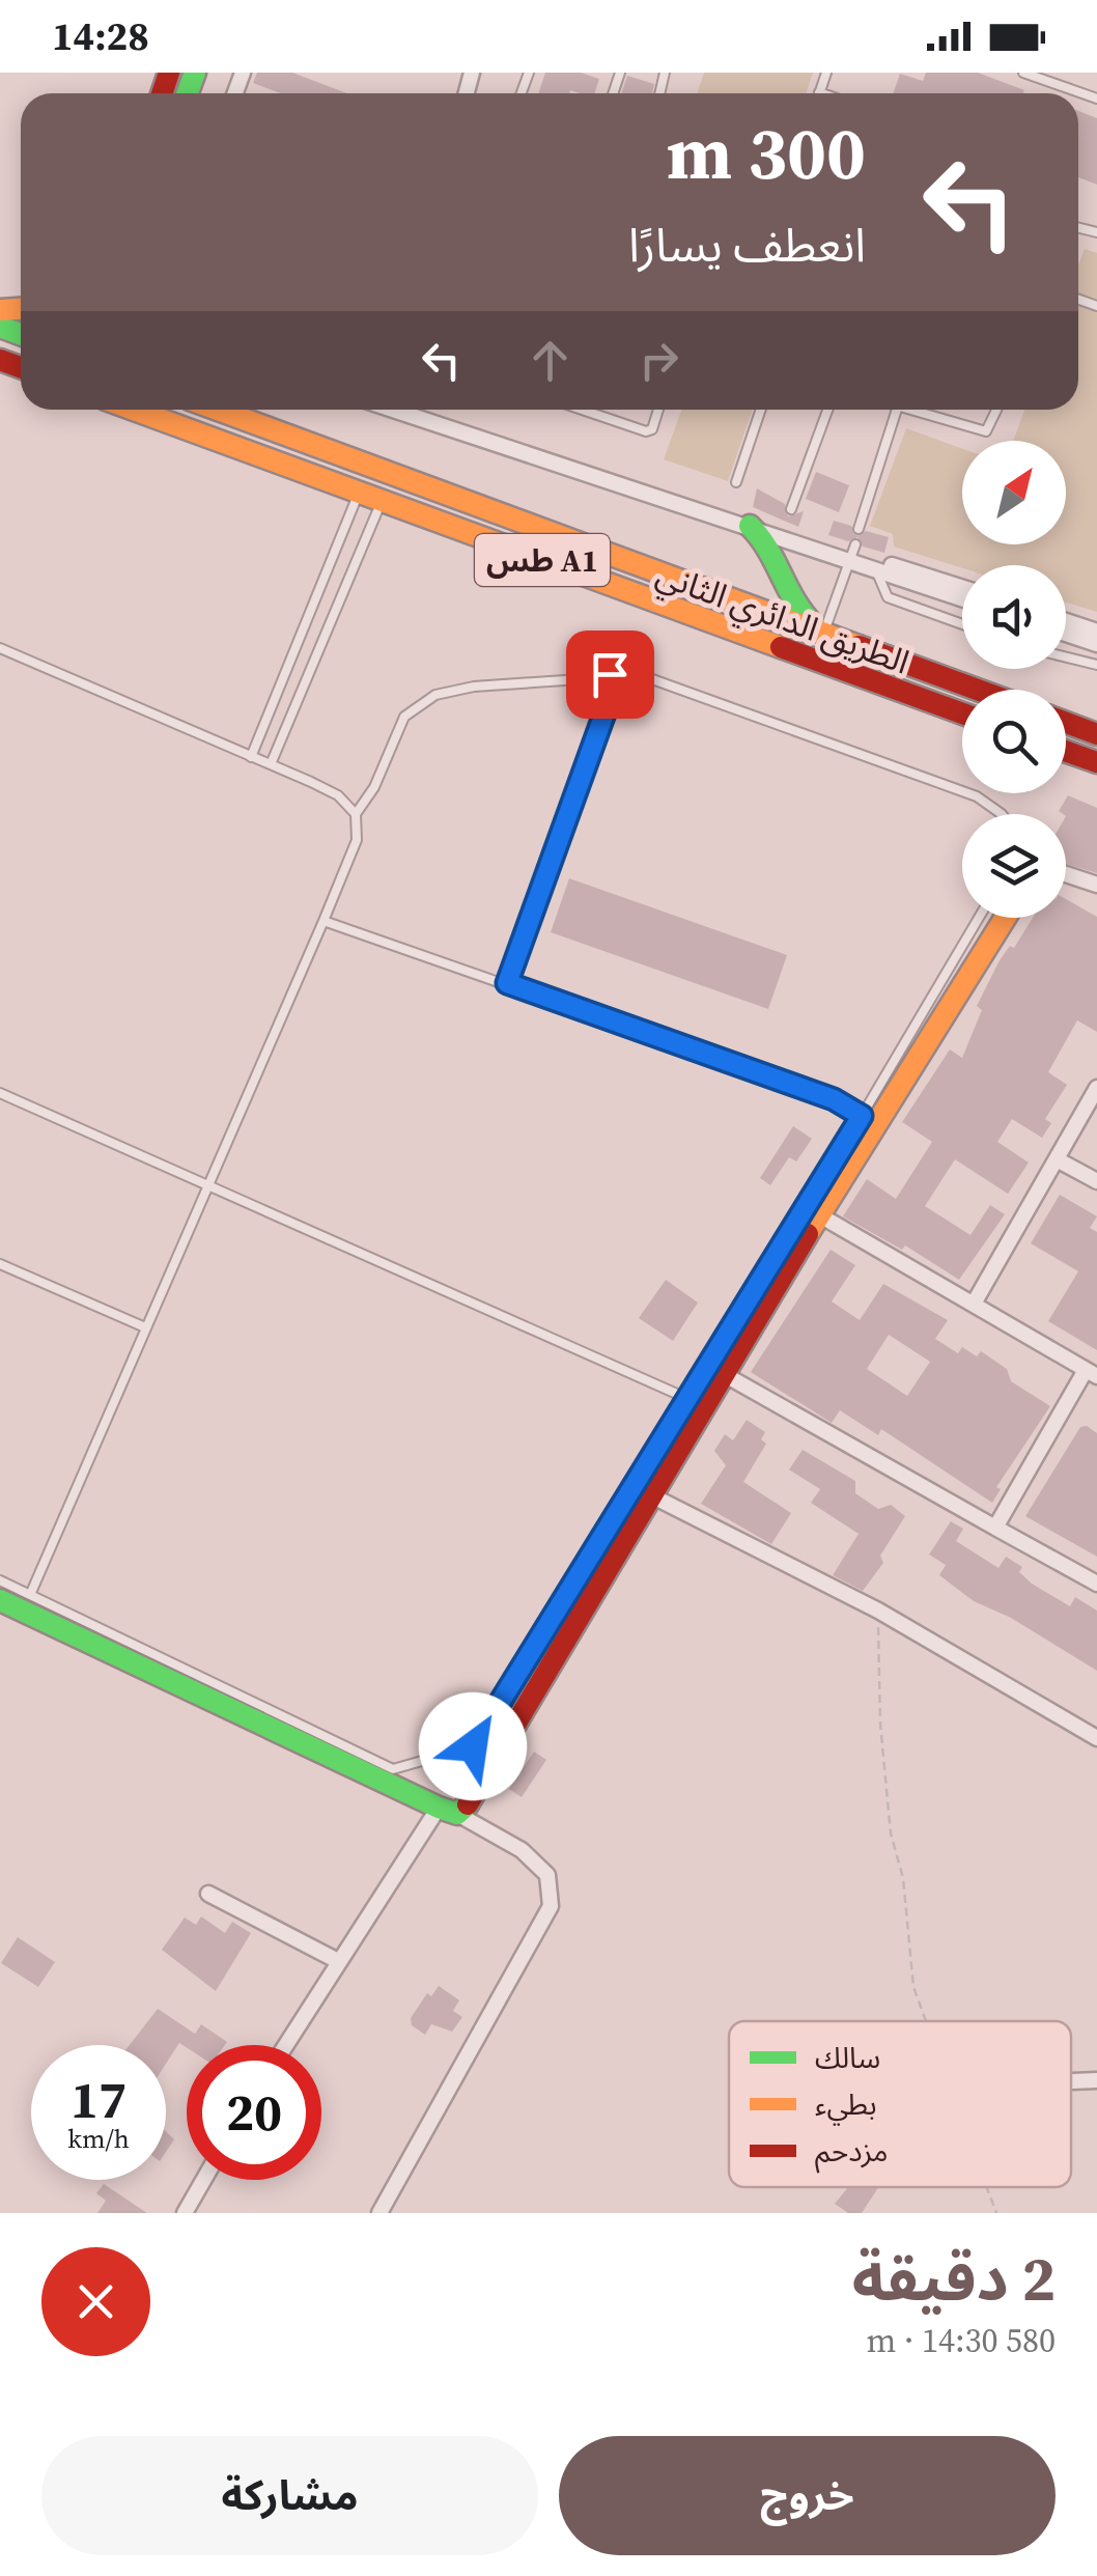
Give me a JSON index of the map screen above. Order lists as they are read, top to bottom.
{
  "streets": {
    "main road": ["طس A1", "الطريق الدائري الثاني"]
  },
  "legend": ["سالك", "بطيء", "مزدحم"],
  "north": "top right",
  "page": {
    "status": "14:28",
    "turn": ["300 m", "انعطف يسارًا"],
    "speed": "17 km/h",
    "limit": "20",
    "heading": ["2 دقيقة", "580 m · 14:30"],
    "buttons": ["خروج", "مشاركة"]
  }
}
